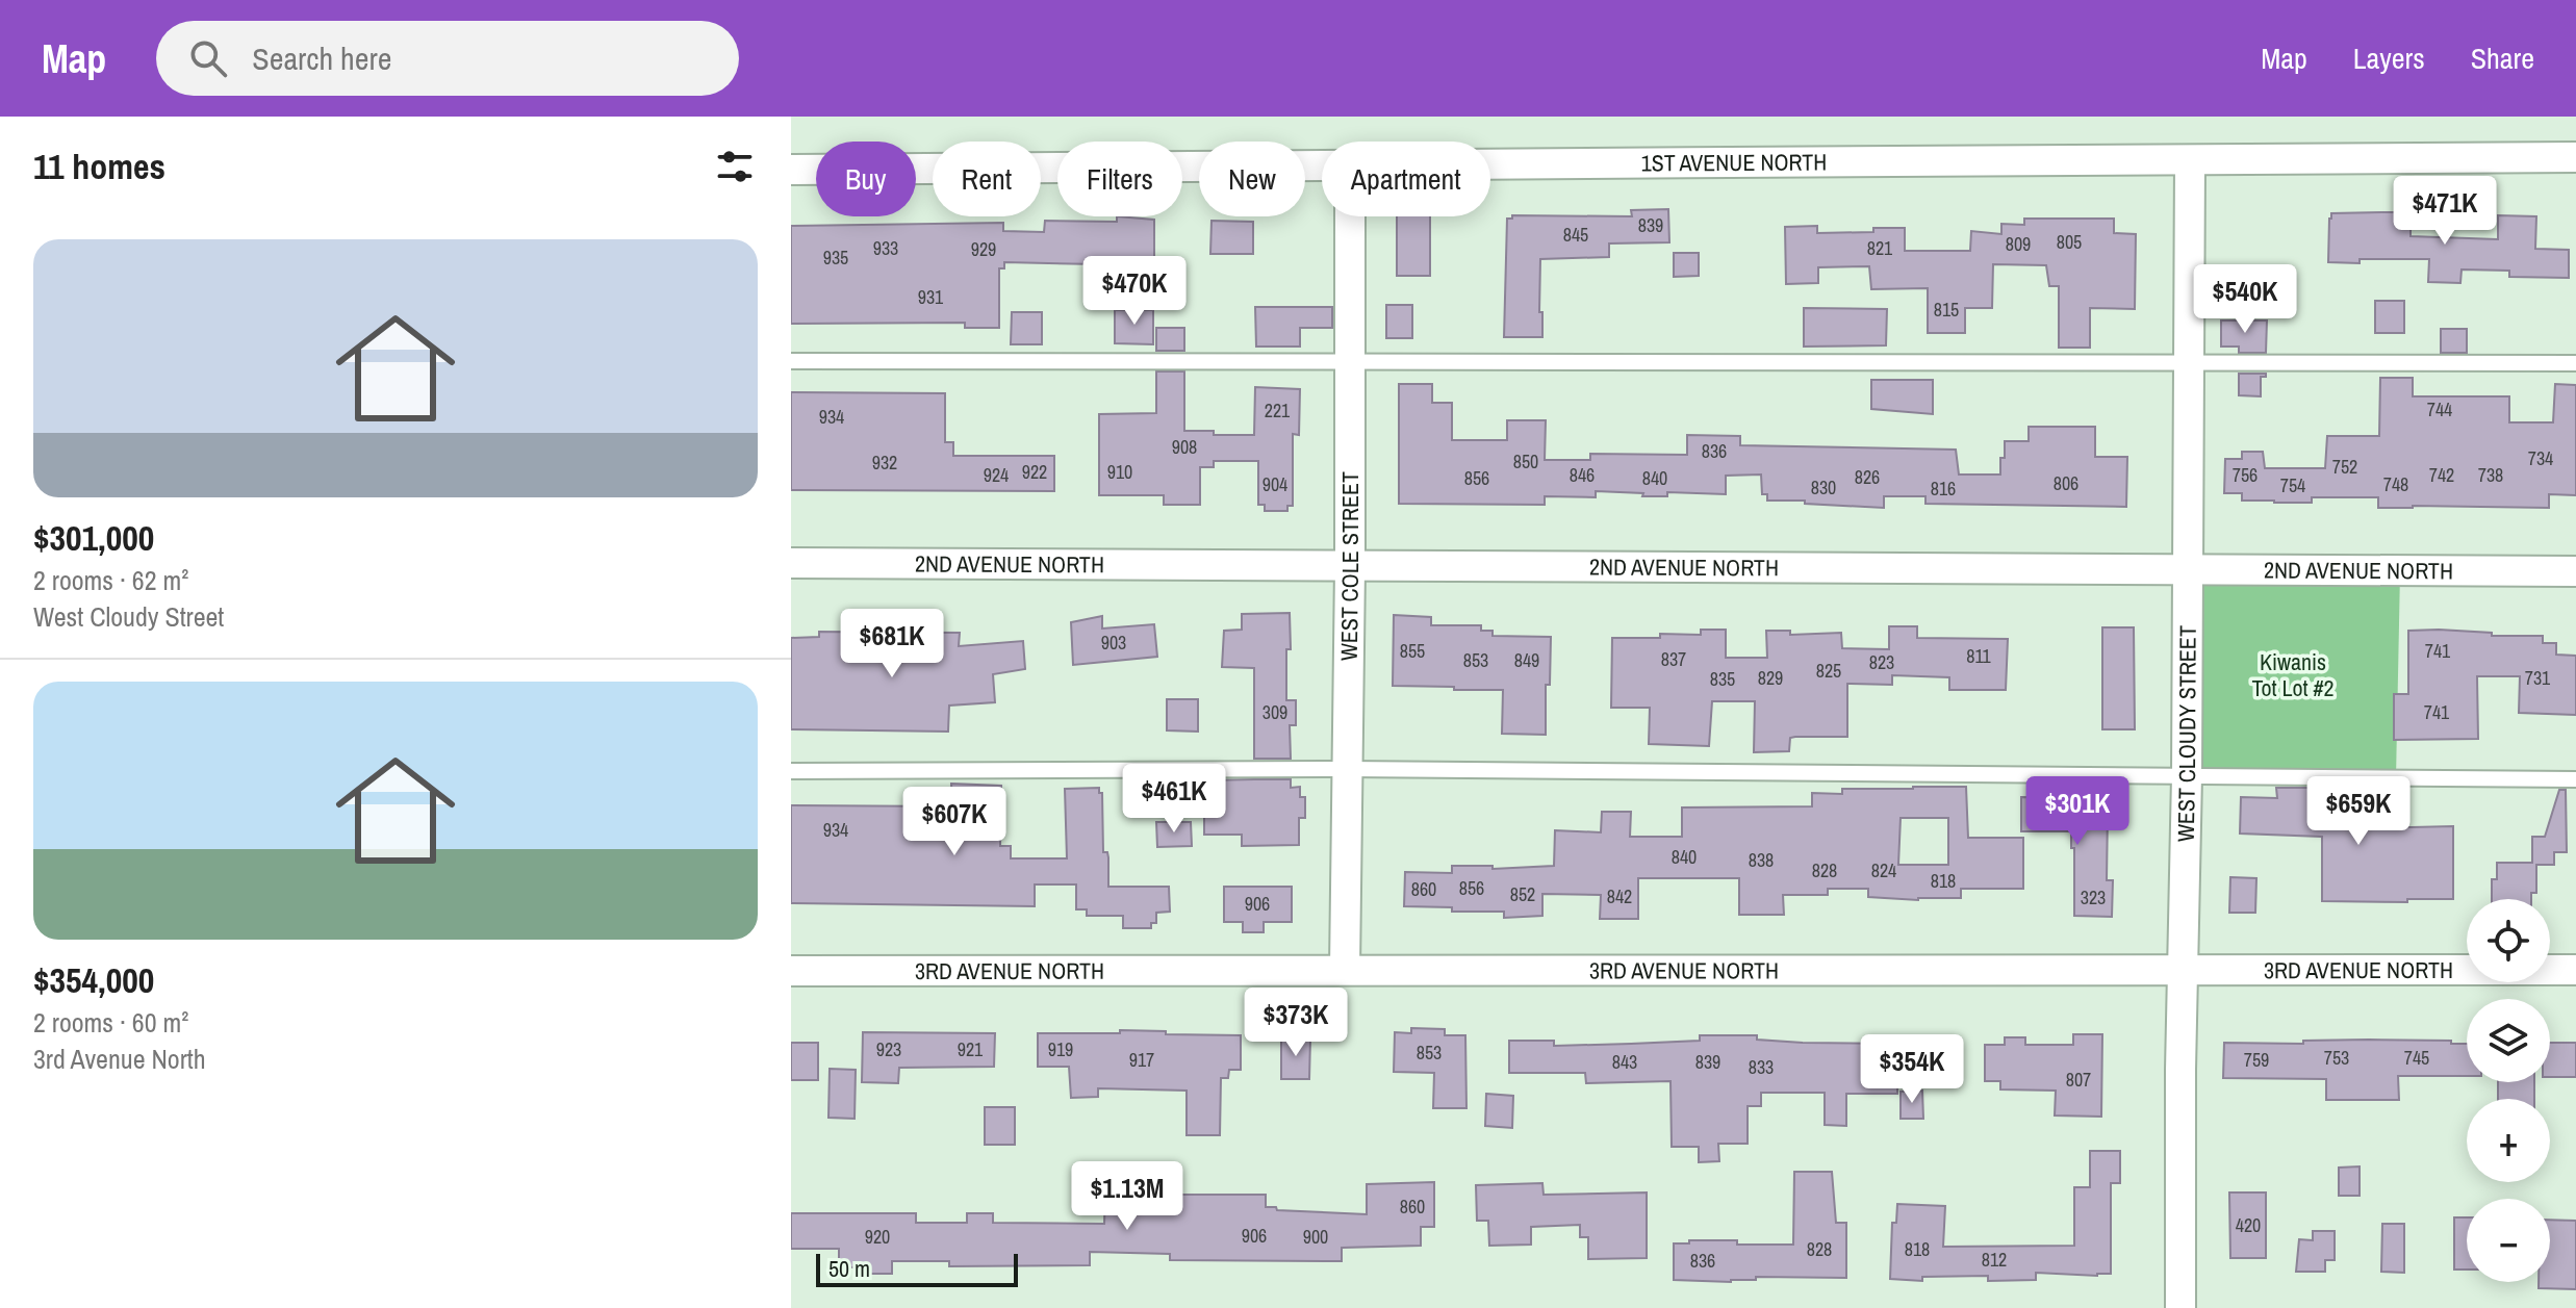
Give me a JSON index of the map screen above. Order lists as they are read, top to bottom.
{
  "streets": {
    "street": [
      "1ST AVENUE NORTH",
      "2ND AVENUE NORTH",
      "WEST COLE STREET",
      "WEST CLOUDY STREET",
      "3RD AVENUE NORTH"
    ]
  },
  "crossings": [
    ["1ST AVENUE NORTH", "WEST CLOUDY STREET"],
    ["2ND AVENUE NORTH", "WEST COLE STREET"],
    ["2ND AVENUE NORTH", "WEST CLOUDY STREET"],
    ["WEST COLE STREET", "3RD AVENUE NORTH"],
    ["WEST CLOUDY STREET", "3RD AVENUE NORTH"]
  ],
  "parks": ["Kiwanis Tot Lot #2"],
  "house_numbers": [
    "839",
    "845",
    "805",
    "809",
    "933",
    "821",
    "929",
    "935",
    "931",
    "815",
    "744",
    "221",
    "934",
    "908",
    "836",
    "734",
    "850",
    "932",
    "752",
    "922",
    "910",
    "924",
    "846",
    "756",
    "742",
    "738",
    "826",
    "856",
    "840",
    "806",
    "904",
    "748",
    "754",
    "830",
    "816",
    "903",
    "855",
    "741",
    "811",
    "837",
    "853",
    "849",
    "823",
    "825",
    "829",
    "731",
    "835",
    "309",
    "741",
    "934",
    "840",
    "838",
    "828",
    "824",
    "818",
    "856",
    "860",
    "852",
    "842",
    "323",
    "906",
    "923",
    "921",
    "919",
    "853",
    "753",
    "745",
    "917",
    "759",
    "843",
    "839",
    "833",
    "807",
    "860",
    "420",
    "906",
    "920",
    "900",
    "828",
    "818",
    "812",
    "836"
  ],
  "scale_bar": "50 m",
  "page": {
    "header": "Map",
    "search": "Search here",
    "nav": ["Map", "Layers", "Share"],
    "heading": "11 homes",
    "chip": [
      "Buy",
      "Rent",
      "Filters",
      "New",
      "Apartment"
    ],
    "price": [
      "$471K",
      "$470K",
      "$540K",
      "$681K",
      "$461K",
      "$301K",
      "$659K",
      "$607K",
      "$373K",
      "$354K",
      "$1.13M"
    ],
    "list": [
      {
        "name": "$301,000",
        "note": "2 rooms · 62 m² · West Cloudy Street"
      },
      {
        "name": "$354,000",
        "note": "2 rooms · 60 m² · 3rd Avenue North"
      }
    ],
    "map_buttons": ["+", "−"],
    "scale": "50 m"
  }
}
